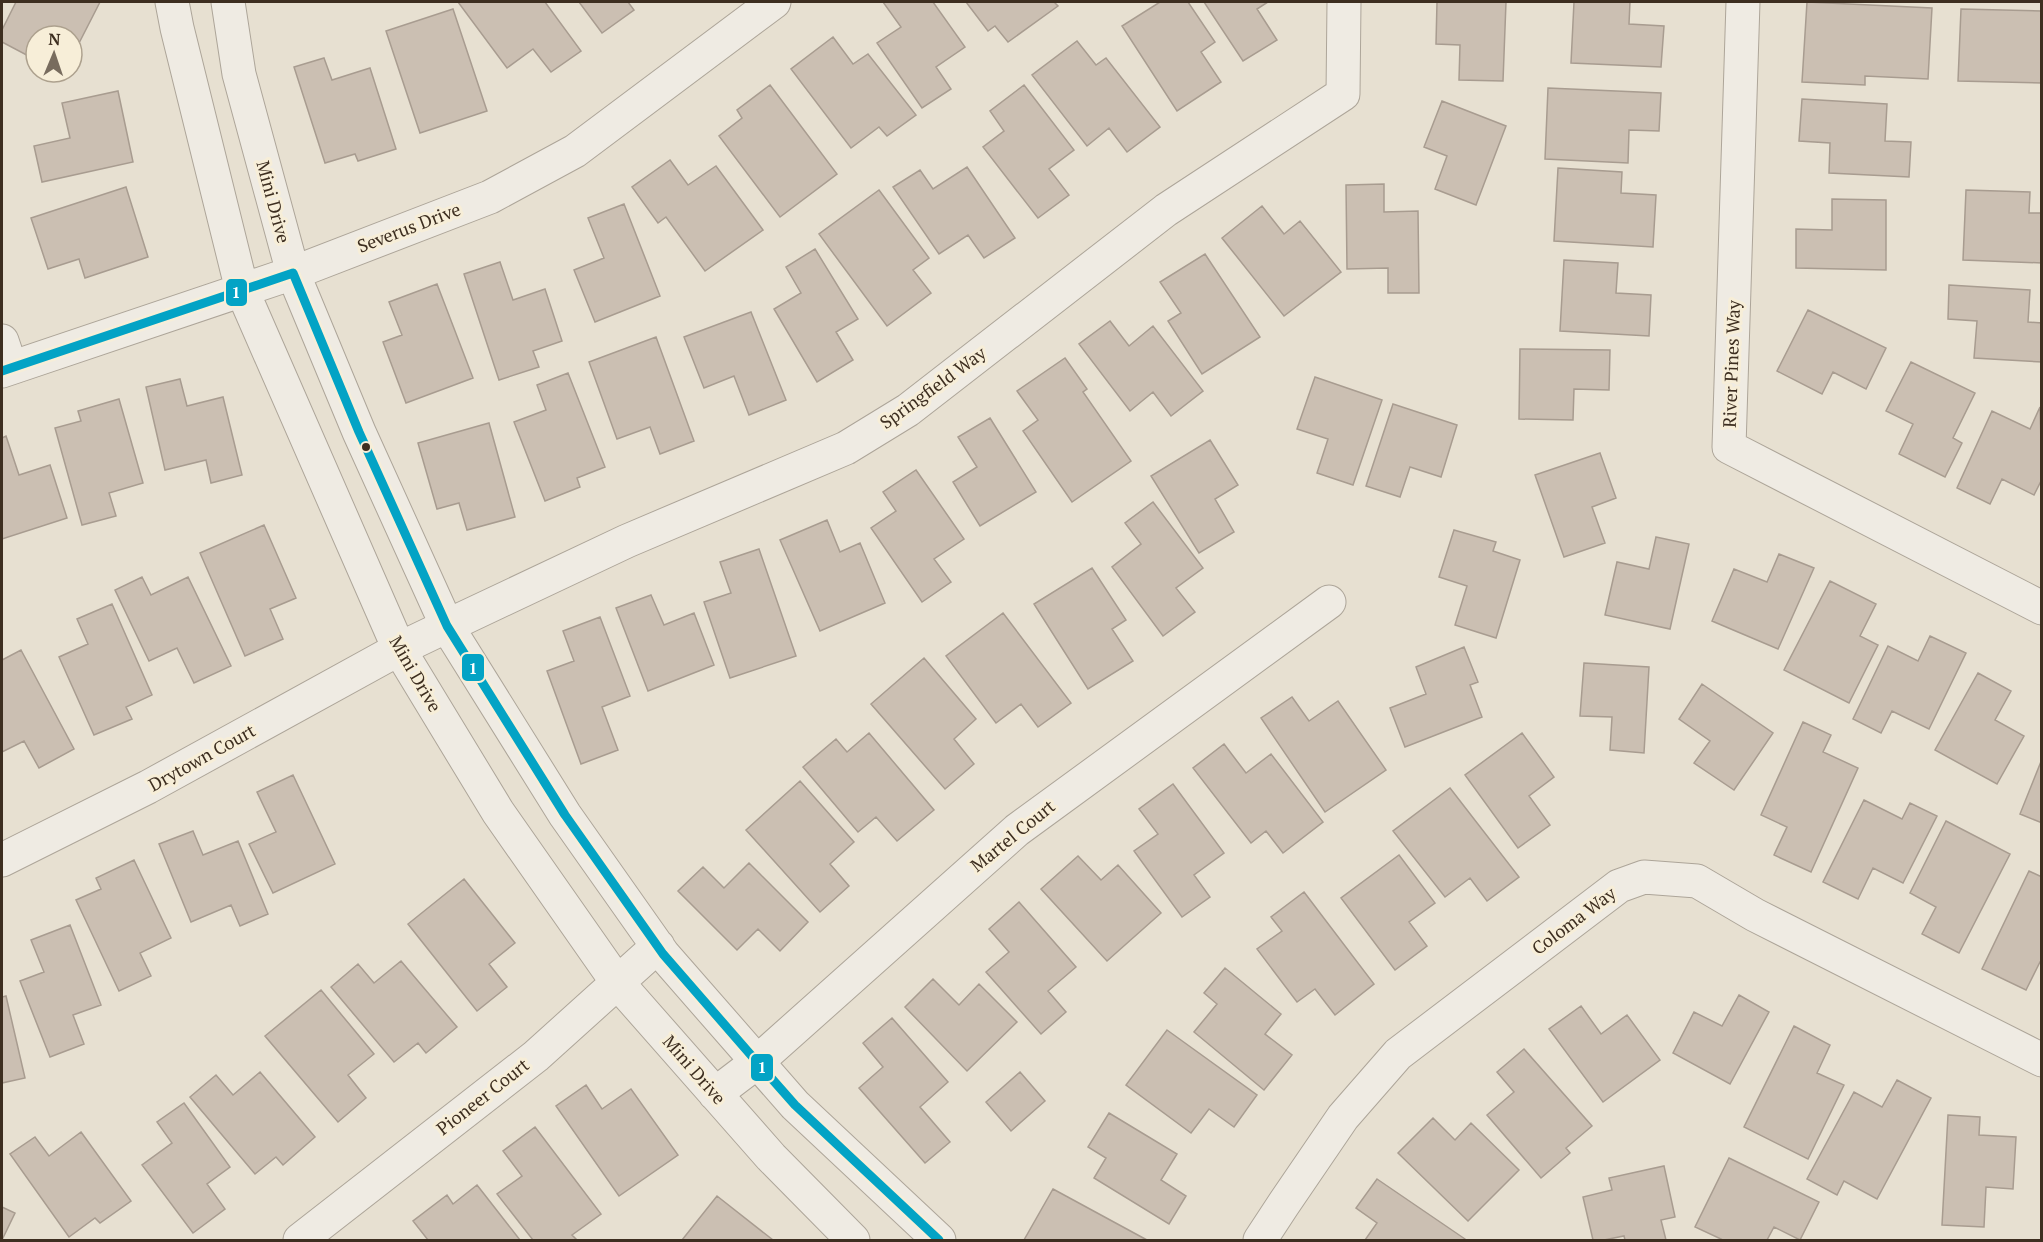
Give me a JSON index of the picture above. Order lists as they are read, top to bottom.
{
  "streets": {
    "street": [
      "Mini Drive",
      "Severus Drive",
      "River Pines Way",
      "Springfield Way",
      "Drytown Court",
      "Martel Court",
      "Coloma Way",
      "Pioneer Court"
    ]
  },
  "crossings": [
    ["Mini Drive", "Severus Drive"],
    ["Mini Drive", "Springfield Way"],
    ["Mini Drive", "Drytown Court"],
    ["Mini Drive", "Martel Court"],
    ["Mini Drive", "Pioneer Court"],
    ["Springfield Way", "Drytown Court"]
  ],
  "lines": ["transit line 1"],
  "north": "top"
}
